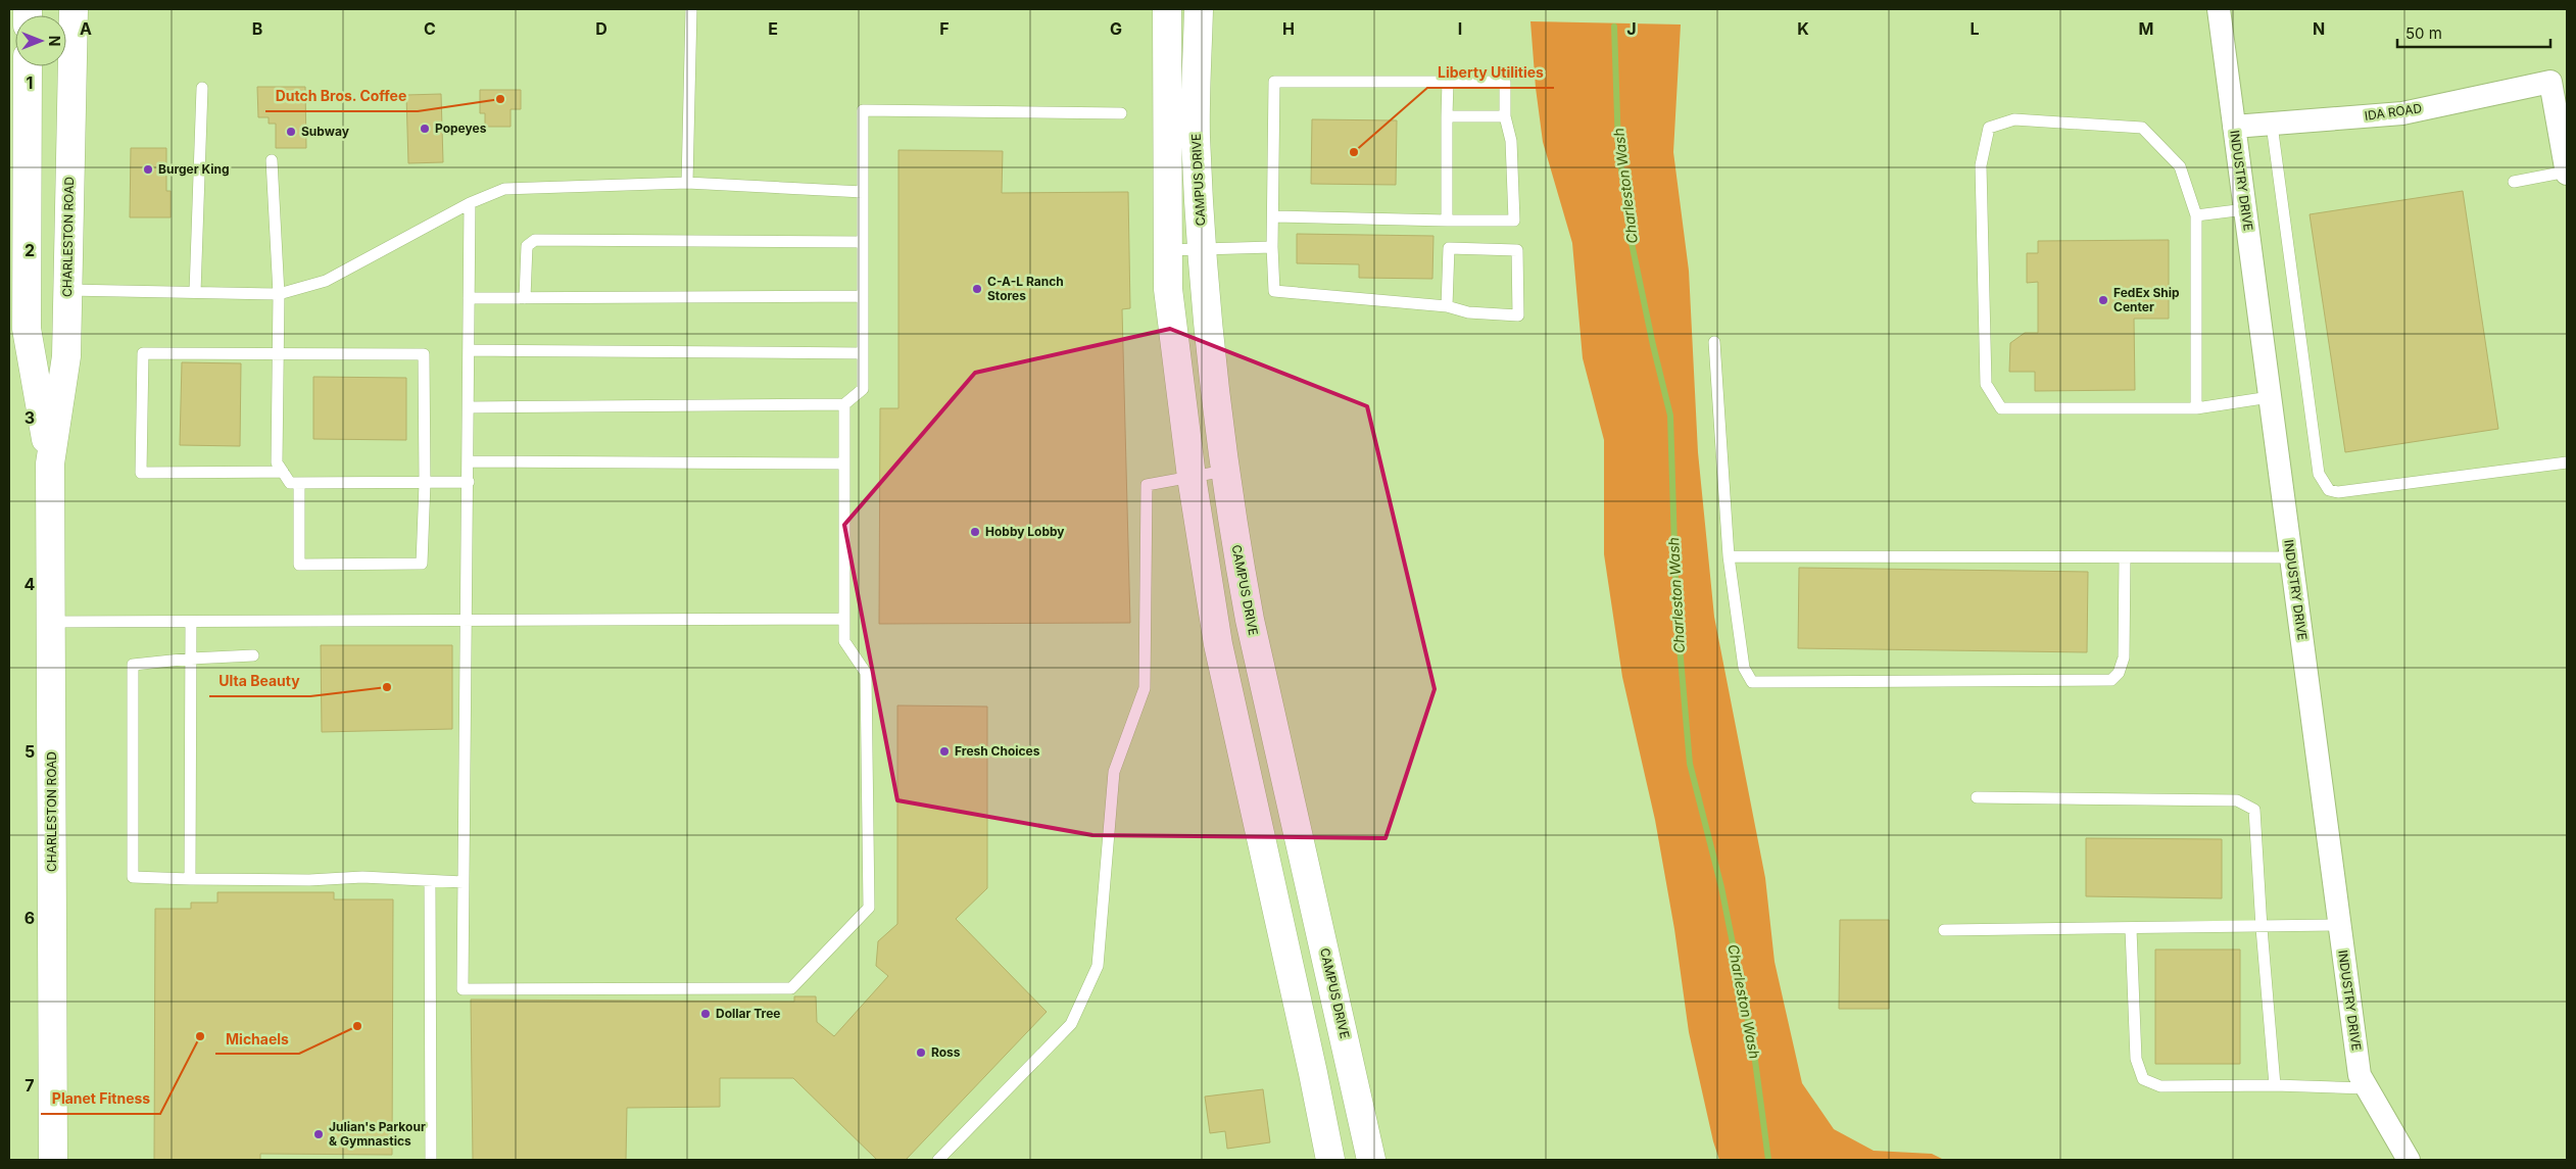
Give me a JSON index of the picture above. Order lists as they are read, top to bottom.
{
  "streets": {
    "street": [
      "IDA ROAD",
      "CAMPUS DRIVE",
      "INDUSTRY DRIVE",
      "CHARLESTON ROAD"
    ]
  },
  "crossings": [
    ["IDA ROAD", "INDUSTRY DRIVE"]
  ],
  "water": ["Charleston Wash"],
  "places": [
    "Dutch Bros. Coffee",
    "Popeyes",
    "Subway",
    "Liberty Utilities",
    "Burger King",
    "C-A-L Ranch Stores",
    "FedEx Ship Center",
    "Hobby Lobby",
    "Ulta Beauty",
    "Fresh Choices",
    "Dollar Tree",
    "Michaels",
    "Planet Fitness",
    "Ross",
    "Julian's Parkour & Gymnastics"
  ],
  "scale_bar": "50 m",
  "north": "right",
  "grid": {
    "columns": [
      "A",
      "B",
      "C",
      "D",
      "E",
      "F",
      "G",
      "H",
      "I",
      "J",
      "K",
      "L",
      "M",
      "N"
    ],
    "rows": [
      "1",
      "2",
      "3",
      "4",
      "5",
      "6",
      "7"
    ]
  }
}
